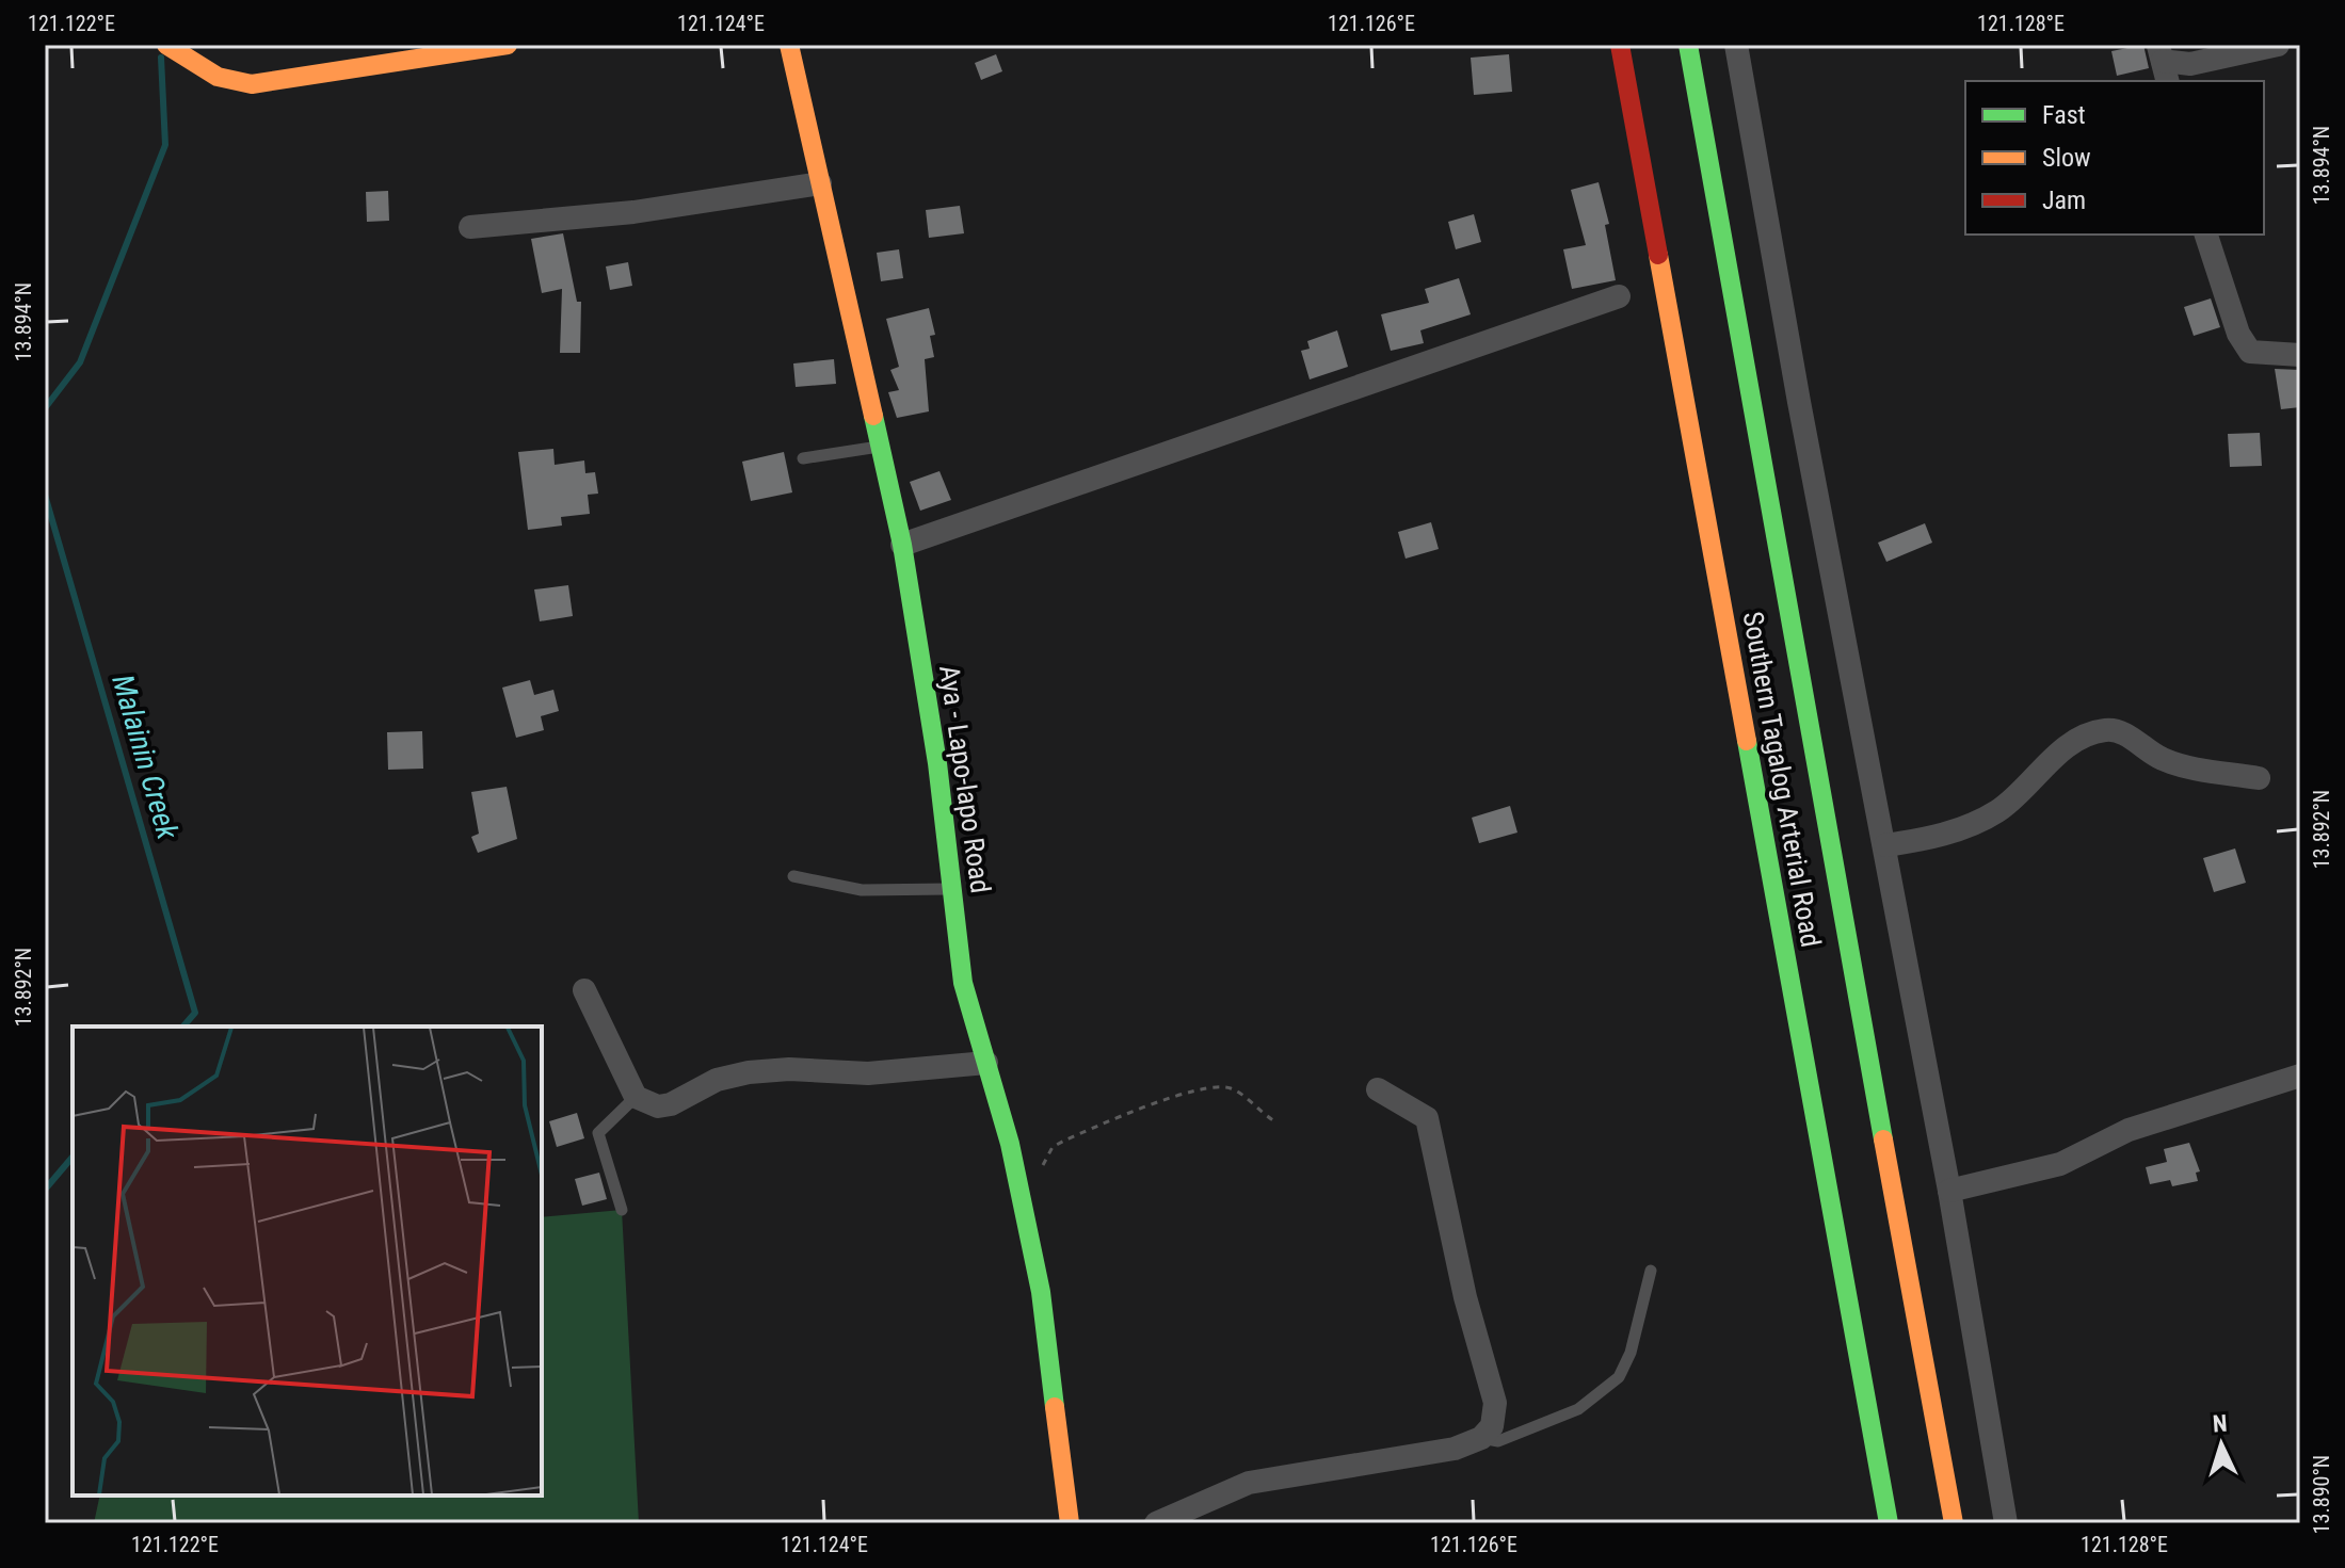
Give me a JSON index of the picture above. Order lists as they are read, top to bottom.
{
  "streets": {
    "main road": ["Aya - Lapo-lapo Road", "Southern Tagalog Arterial Road"]
  },
  "water": ["Malainin Creek"],
  "legend": ["Fast", "Slow", "Jam"],
  "north": "top",
  "coordinates": [
    "121.122°E",
    "121.124°E",
    "121.126°E",
    "121.128°E",
    "13.894°N",
    "13.892°N",
    "13.890°N"
  ]
}
